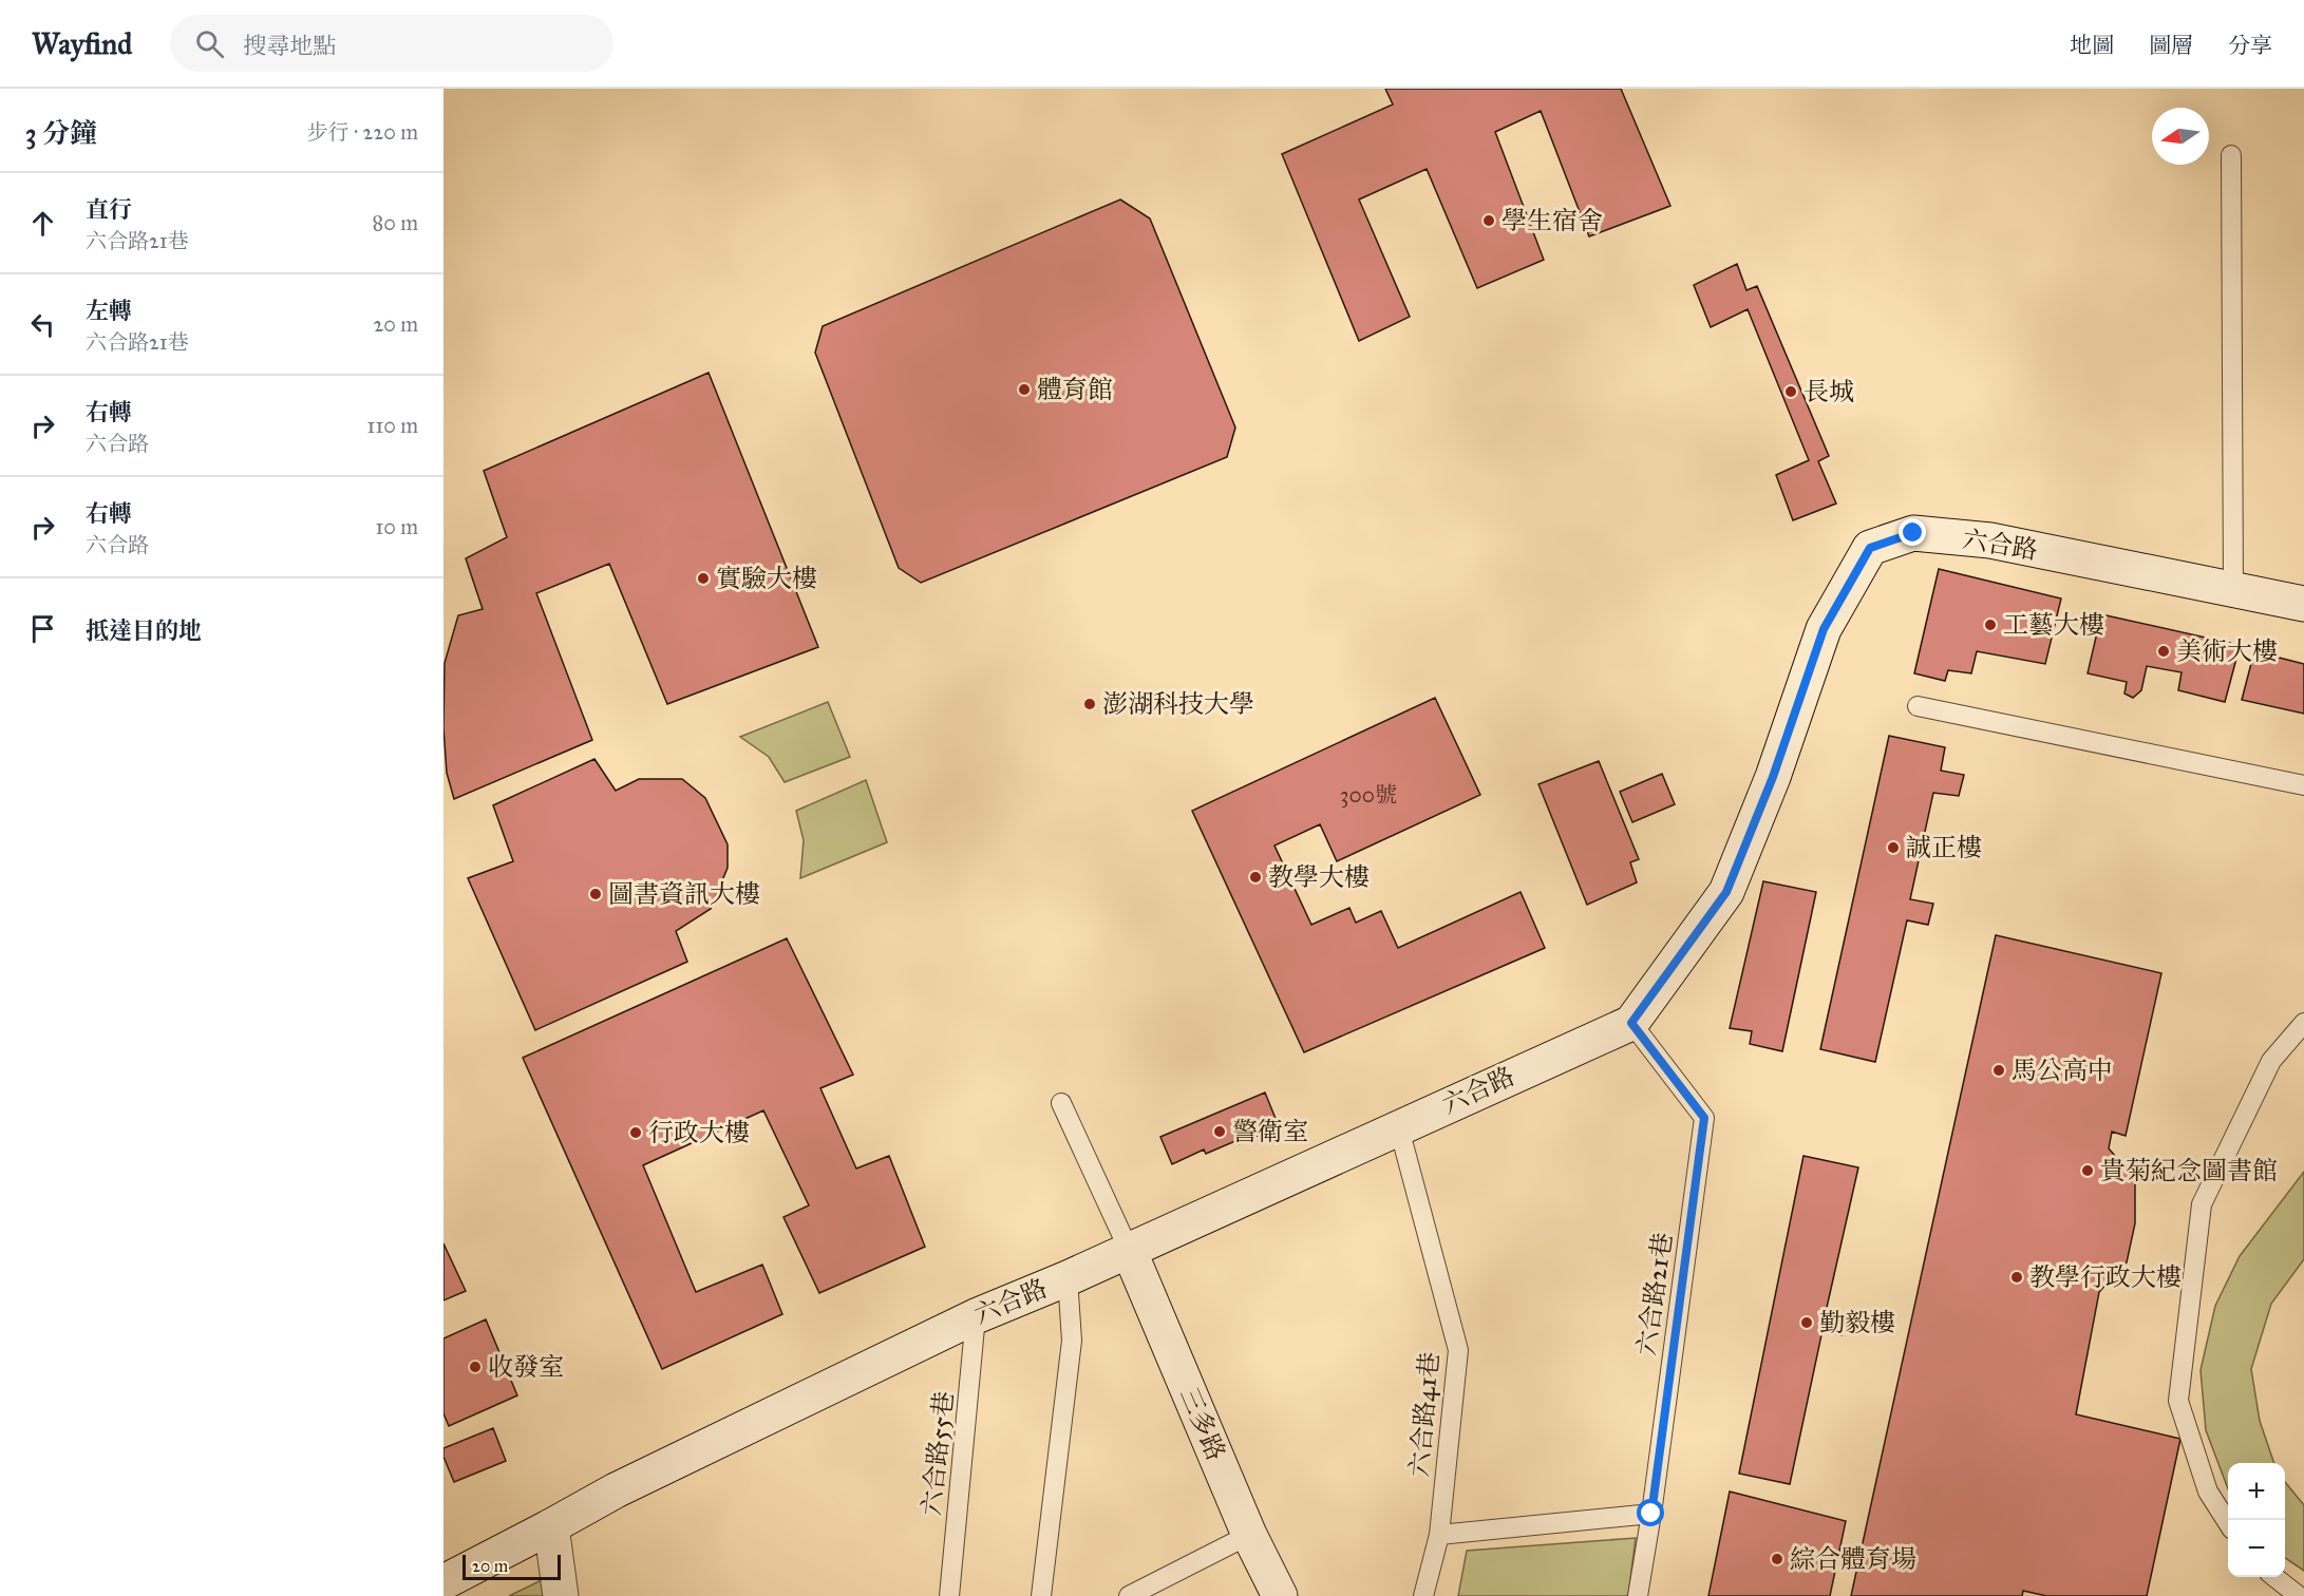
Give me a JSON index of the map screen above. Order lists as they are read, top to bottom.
{
  "streets": {
    "street": ["六合路", "三多路"],
    "lane": ["六合路21巷", "六合路41巷", "六合路55巷"]
  },
  "crossings": [
    ["六合路", "六合路21巷"],
    ["六合路", "六合路41巷"],
    ["六合路", "三多路"],
    ["六合路", "六合路55巷"]
  ],
  "places": [
    "學生宿舍",
    "體育館",
    "長城",
    "實驗大樓",
    "工藝大樓",
    "美術大樓",
    "澎湖科技大學",
    "誠正樓",
    "教學大樓",
    "圖書資訊大樓",
    "馬公高中",
    "警衛室",
    "行政大樓",
    "貴菊紀念圖書館",
    "教學行政大樓",
    "勤毅樓",
    "收發室",
    "綜合體育場"
  ],
  "house_numbers": ["300號"],
  "scale_bar": "20 m",
  "north": "left",
  "page": {
    "header": "Wayfind",
    "search": "搜尋地點",
    "nav": ["地圖", "圖層", "分享"],
    "heading": ["3 分鐘", "步行 · 220 m"],
    "list": [
      ["直行", "六合路21巷", "80 m"],
      ["左轉", "六合路21巷", "20 m"],
      ["右轉", "六合路", "110 m"],
      ["右轉", "六合路", "10 m"],
      "抵達目的地"
    ],
    "map_buttons": ["+", "−"],
    "scale": "20 m"
  }
}
